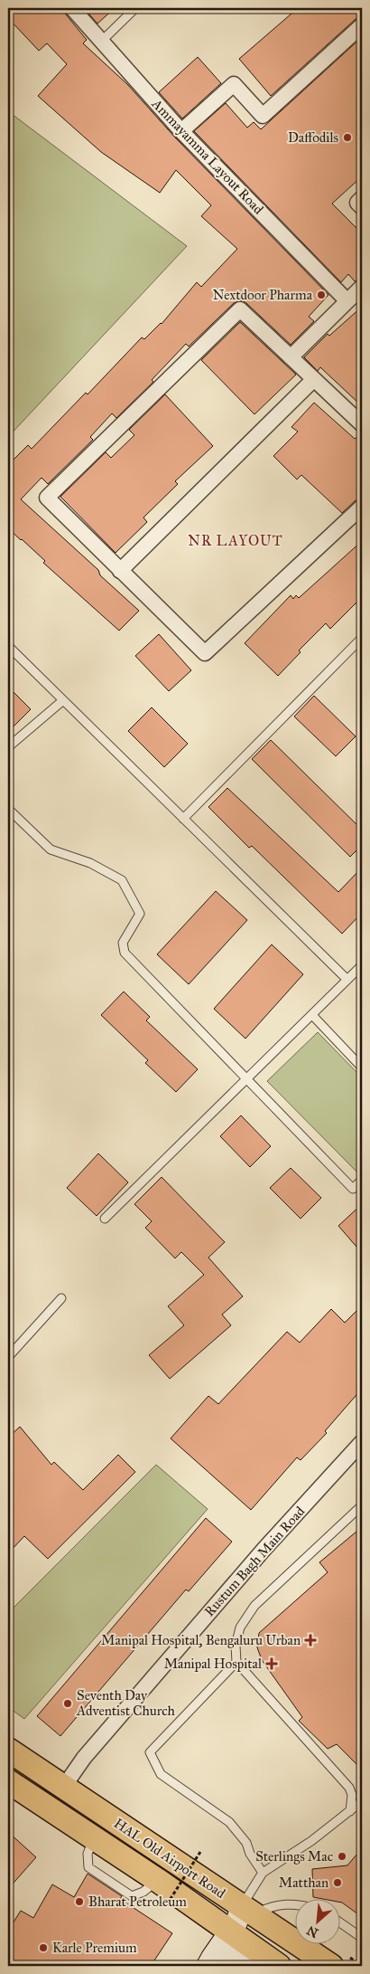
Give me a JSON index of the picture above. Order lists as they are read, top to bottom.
{
  "streets": {
    "main road": ["HAL Old Airport Road"],
    "street": ["Ammayamma Layout Road", "Rustum Bagh Main Road"]
  },
  "crossings": [
    ["Rustum Bagh Main Road", "HAL Old Airport Road"]
  ],
  "districts": ["NR LAYOUT"],
  "places": {
    "other": [
      "Daffodils",
      "Nextdoor Pharma",
      "Seventh Day Adventist Church",
      "Sterlings Mac",
      "Matthan",
      "Bharat Petroleum",
      "Karle Premium"
    ],
    "health": ["Manipal Hospital, Bengaluru Urban", "Manipal Hospital"]
  },
  "north": "bottom left"
}
